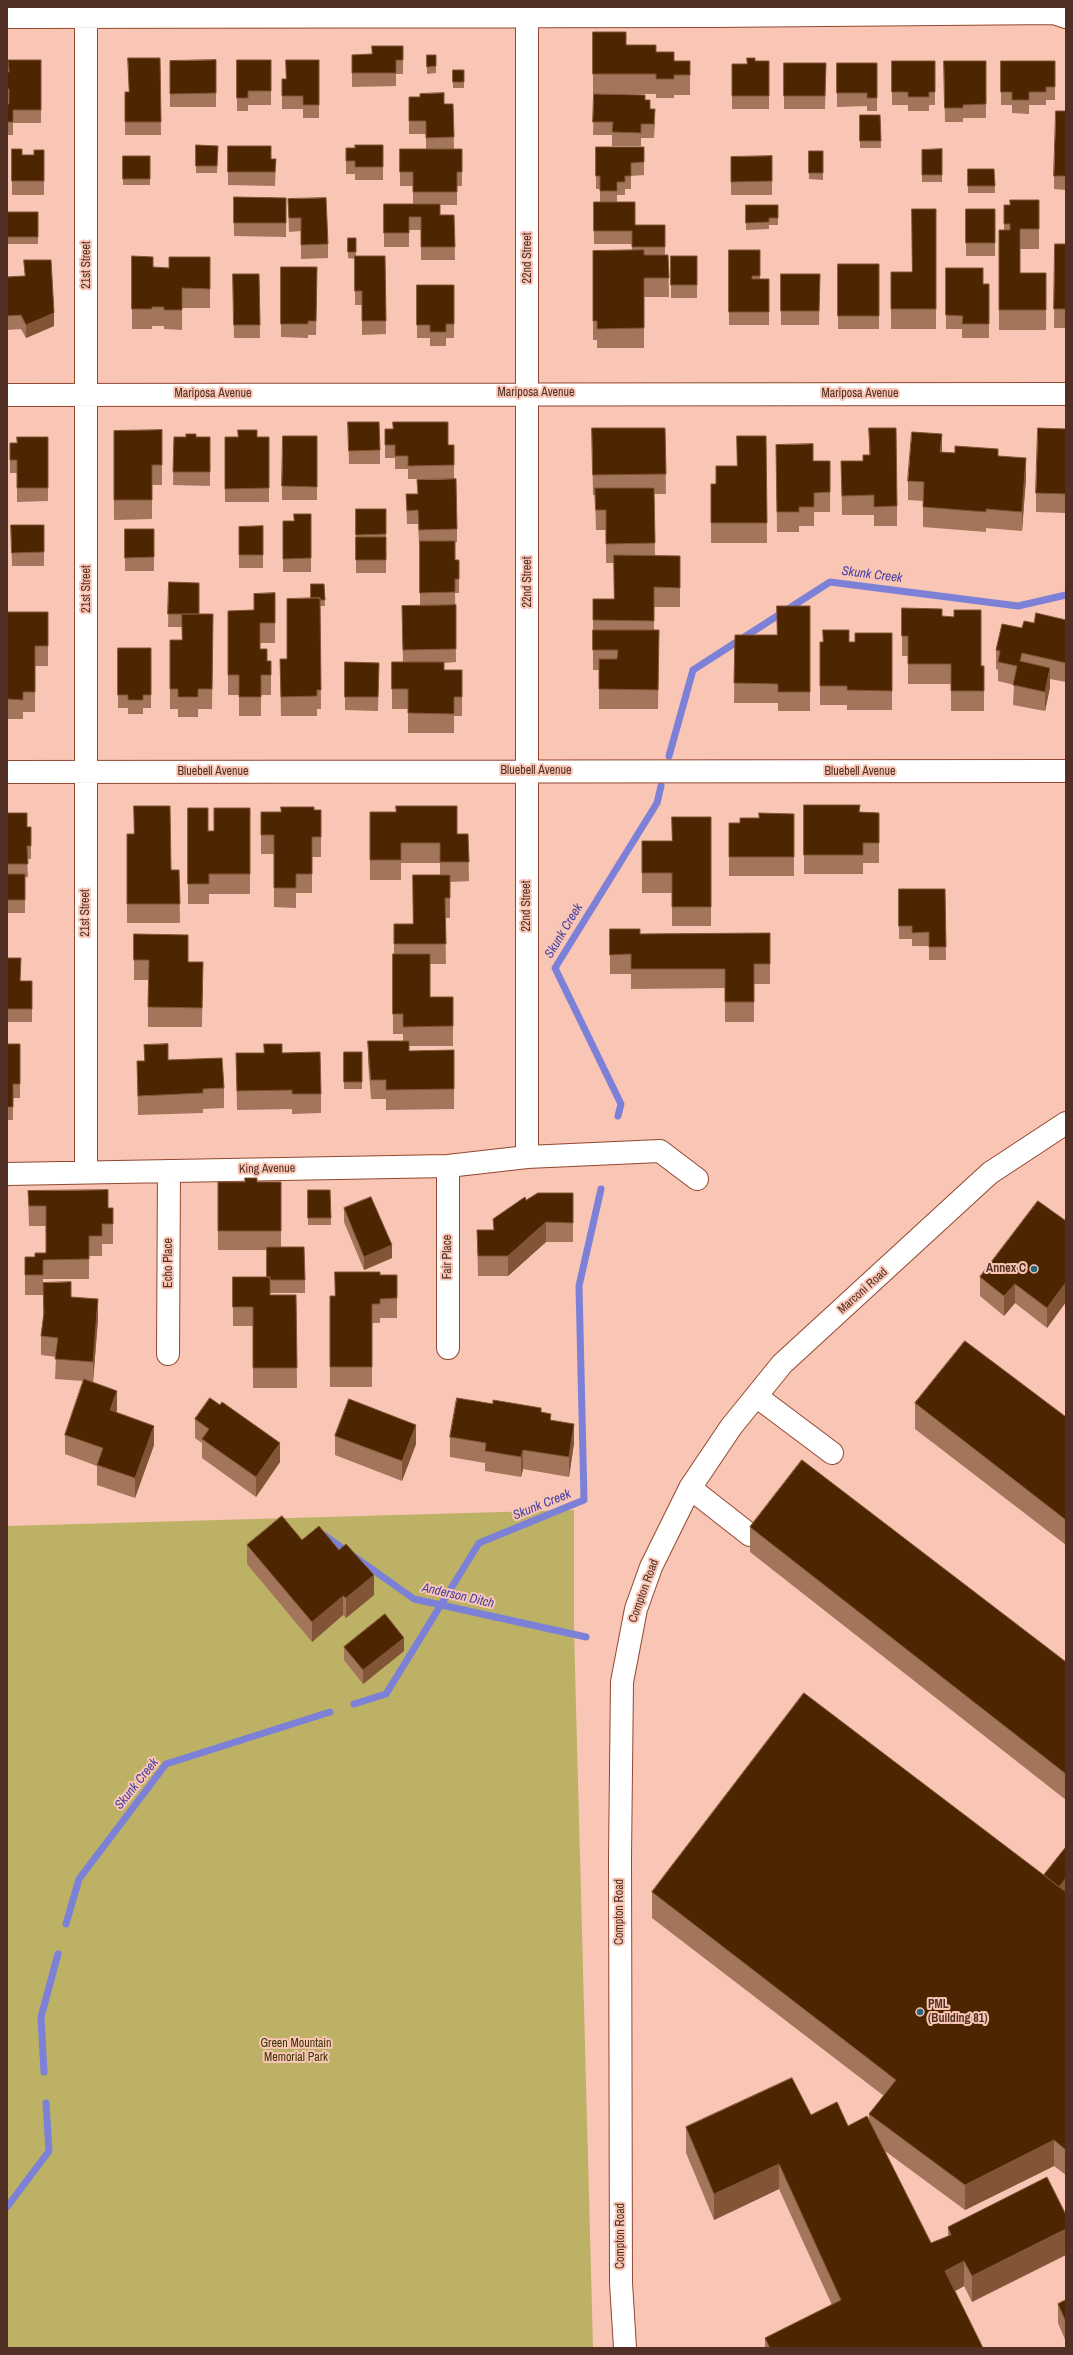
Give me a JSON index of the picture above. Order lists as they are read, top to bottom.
{
  "streets": {
    "street": [
      "22nd Street",
      "21st Street",
      "Mariposa Avenue",
      "Bluebell Avenue",
      "King Avenue",
      "Fair Place",
      "Echo Place",
      "Marconi Road",
      "Compton Road"
    ]
  },
  "crossings": [
    ["22nd Street", "Mariposa Avenue"],
    ["22nd Street", "Bluebell Avenue"],
    ["22nd Street", "King Avenue"],
    ["21st Street", "Mariposa Avenue"],
    ["21st Street", "Bluebell Avenue"],
    ["21st Street", "King Avenue"],
    ["King Avenue", "Fair Place"],
    ["King Avenue", "Echo Place"],
    ["Marconi Road", "Compton Road"]
  ],
  "water": ["Skunk Creek", "Anderson Ditch"],
  "parks": ["Green Mountain Memorial Park"],
  "places": ["Annex C", "PML (Building 81)"]
}
